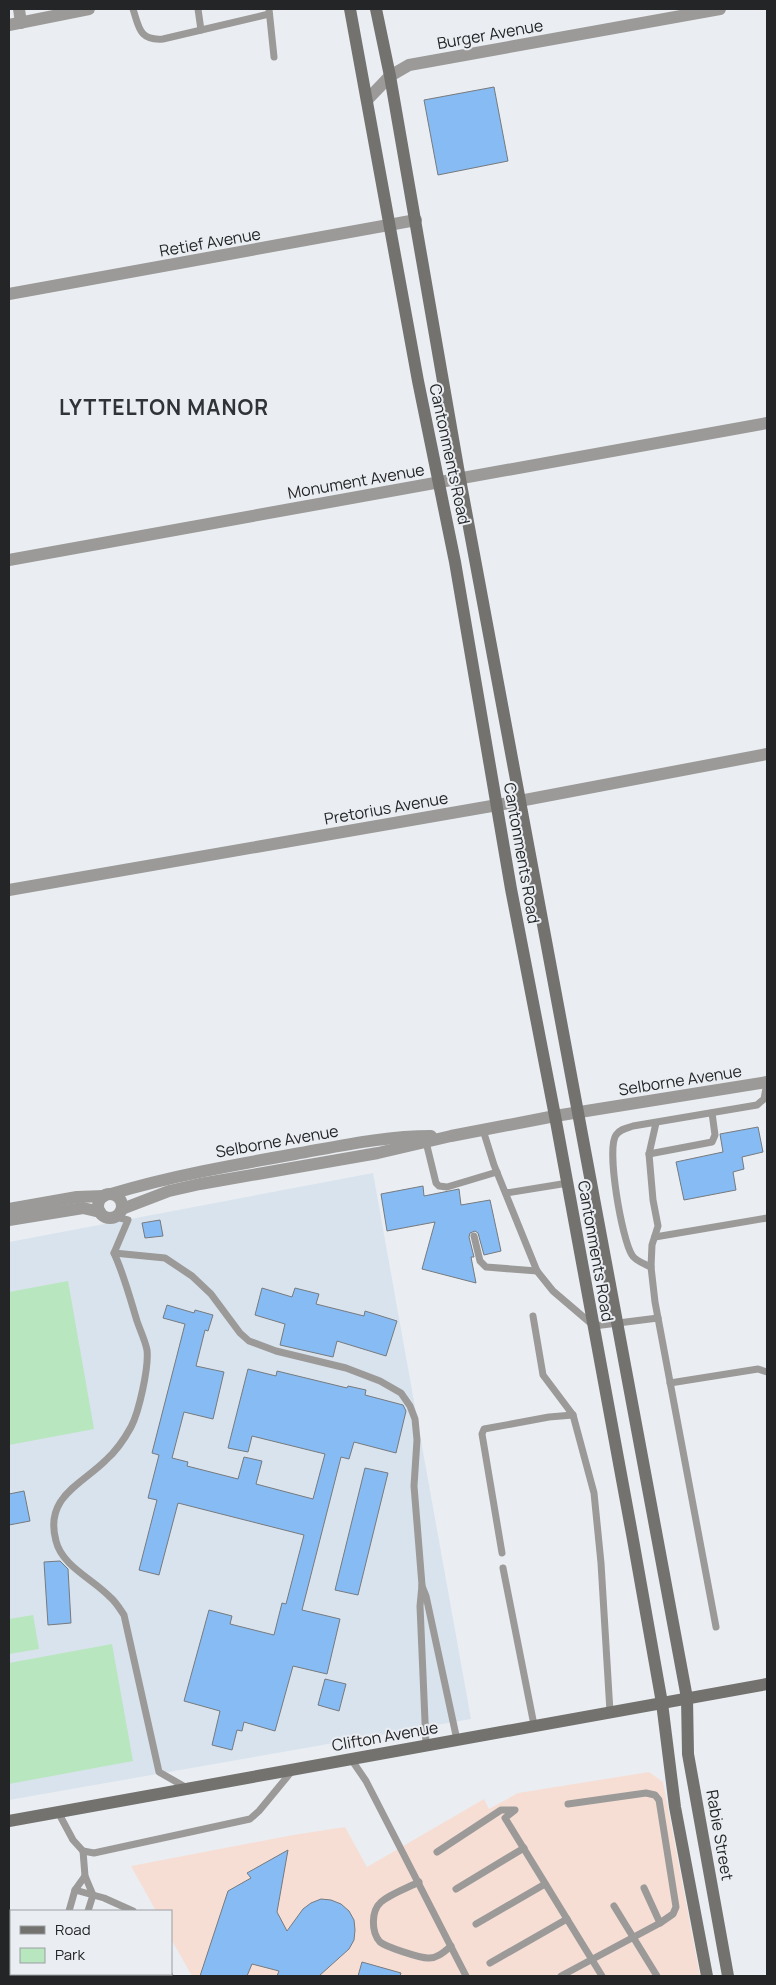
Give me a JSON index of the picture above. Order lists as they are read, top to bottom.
{
  "streets": {
    "main road": ["Cantonments Road", "Clifton Avenue", "Rabie Street"],
    "street": [
      "Burger Avenue",
      "Retief Avenue",
      "Monument Avenue",
      "Pretorius Avenue",
      "Selborne Avenue"
    ]
  },
  "crossings": [
    ["Burger Avenue", "Cantonments Road"],
    ["Retief Avenue", "Cantonments Road"],
    ["Cantonments Road", "Monument Avenue"],
    ["Cantonments Road", "Pretorius Avenue"],
    ["Cantonments Road", "Selborne Avenue"],
    ["Cantonments Road", "Clifton Avenue"],
    ["Cantonments Road", "Rabie Street"],
    ["Clifton Avenue", "Rabie Street"]
  ],
  "districts": ["LYTTELTON MANOR"],
  "legend": ["Road", "Park"]
}
